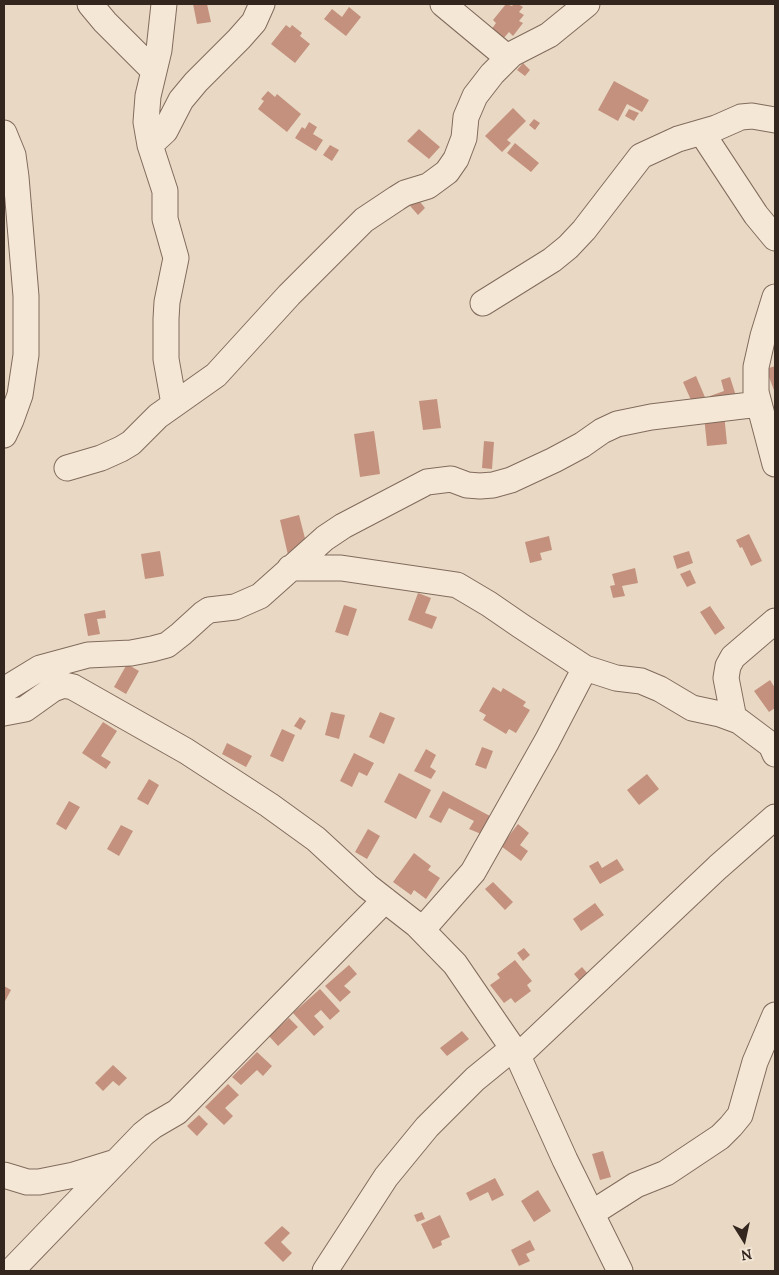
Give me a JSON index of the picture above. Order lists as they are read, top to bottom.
{
  "north": "bottom"
}
